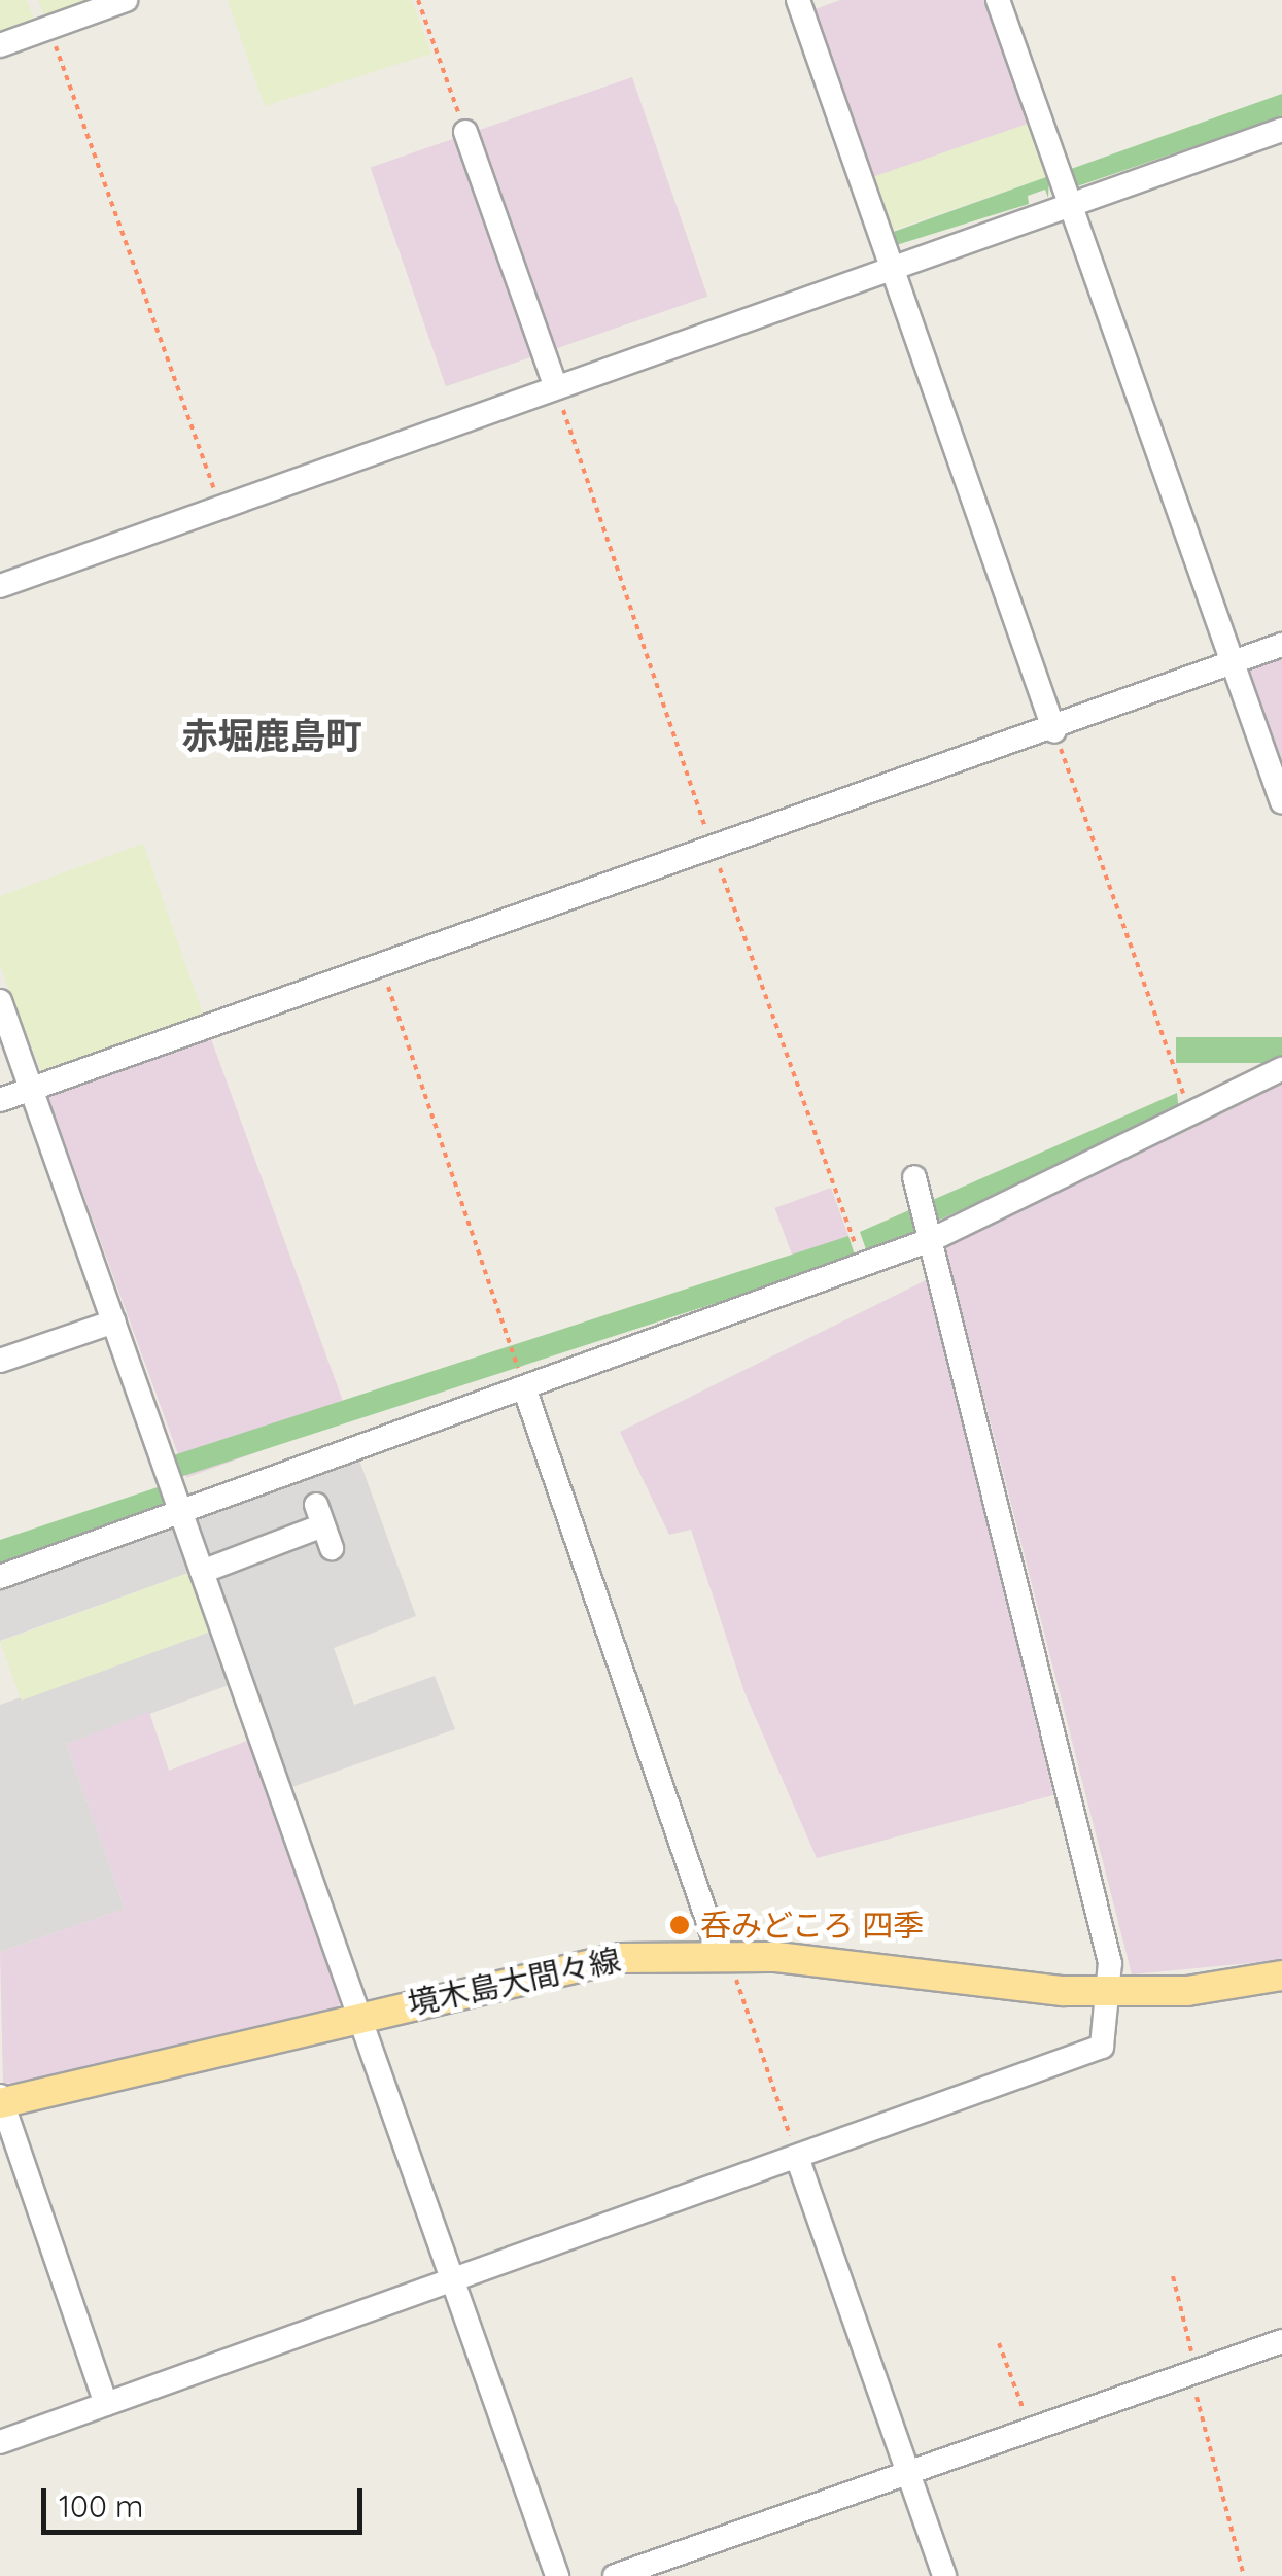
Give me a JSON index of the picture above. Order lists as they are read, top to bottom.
{
  "streets": {
    "main road": ["境木島大間々線"]
  },
  "districts": ["赤堀鹿島町"],
  "places": ["呑みどころ 四季"],
  "scale_bar": "100 m"
}
